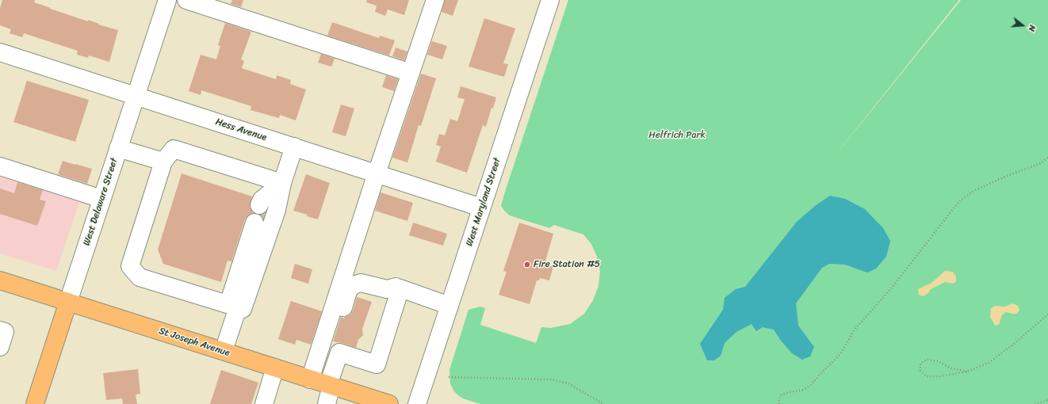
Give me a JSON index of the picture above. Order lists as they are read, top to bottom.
{
  "streets": {
    "main road": ["West Delaware Street", "St Joseph Avenue"],
    "street": ["Hess Avenue", "West Maryland Street"]
  },
  "crossings": [
    ["Hess Avenue", "West Delaware Street"],
    ["Hess Avenue", "West Maryland Street"],
    ["West Delaware Street", "St Joseph Avenue"]
  ],
  "parks": ["Helfrich Park"],
  "places": ["Fire Station #5"],
  "north": "right"
}
